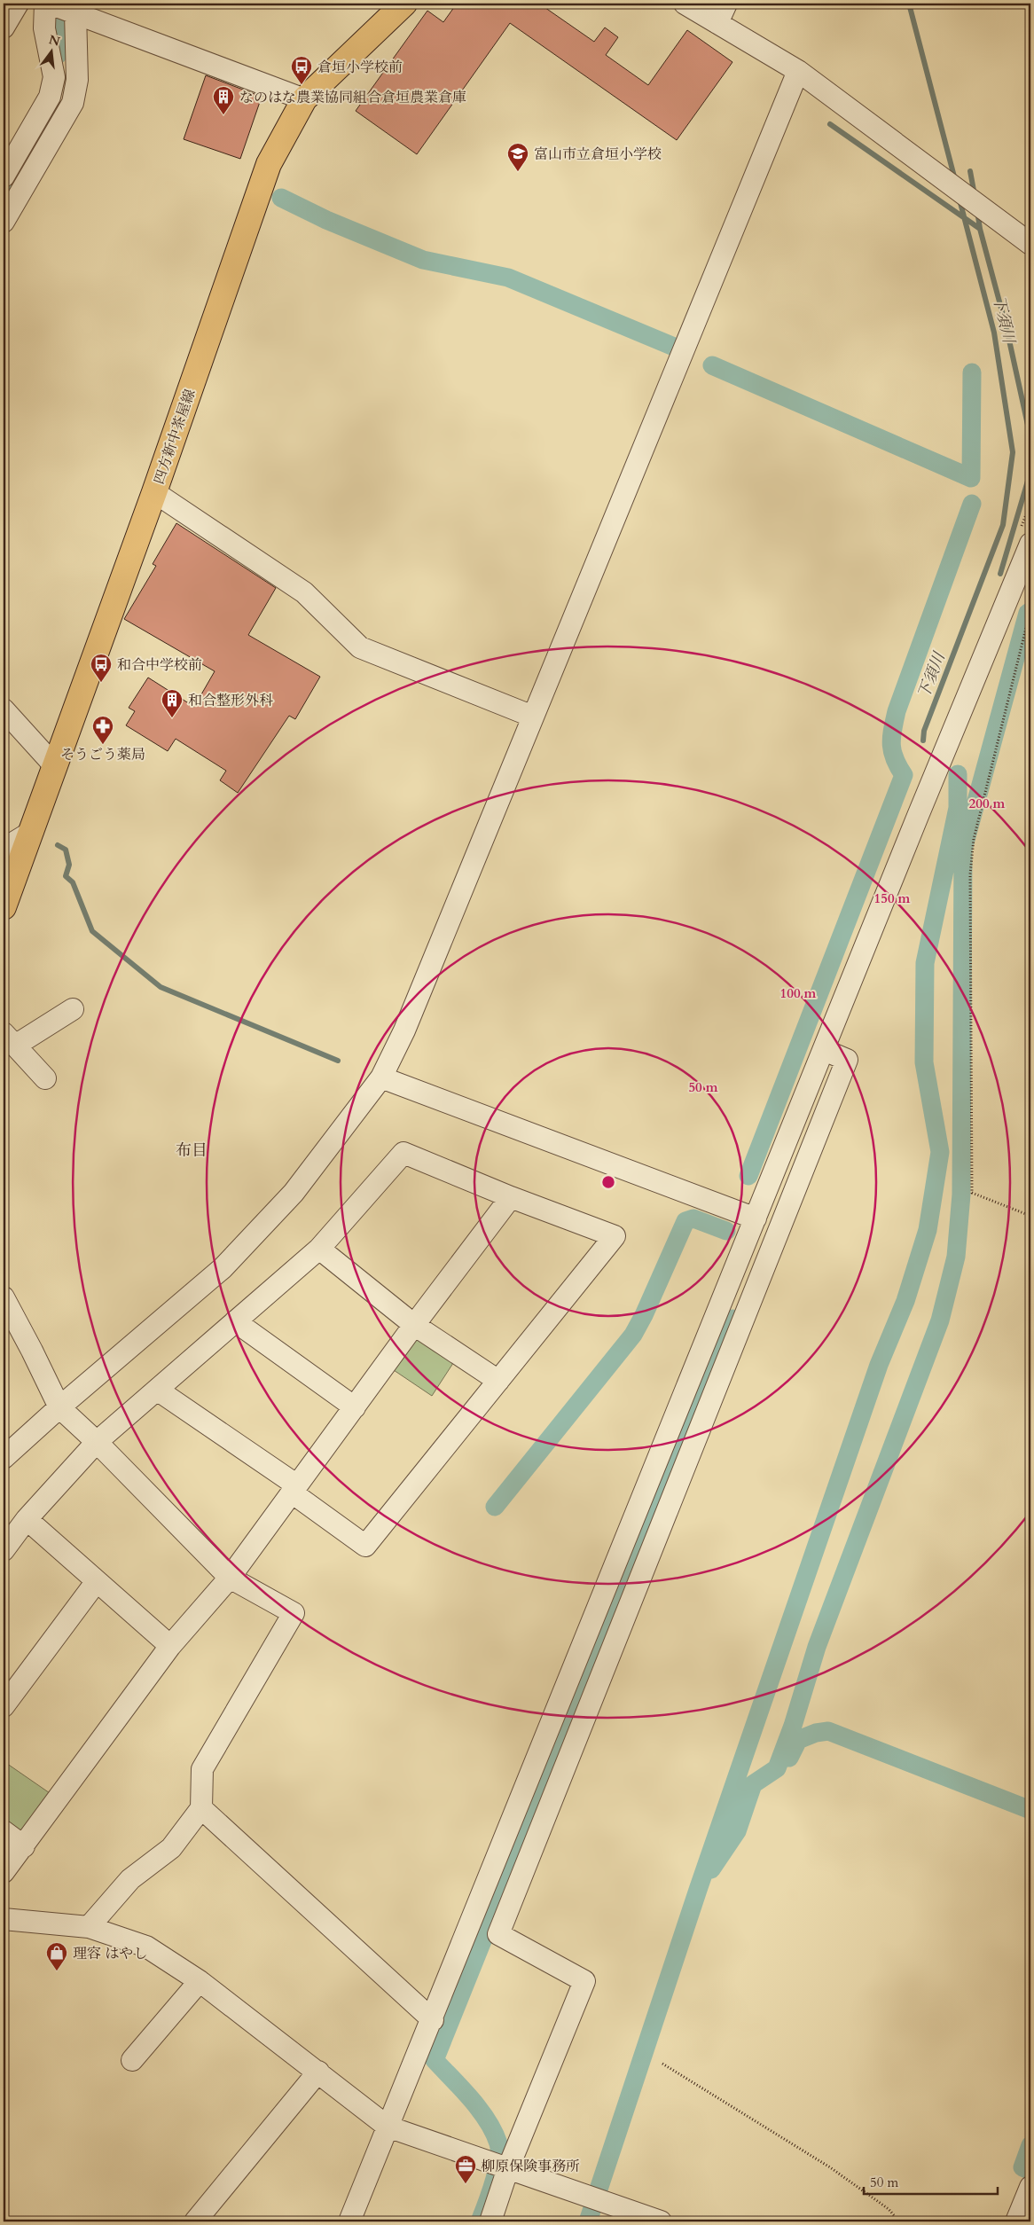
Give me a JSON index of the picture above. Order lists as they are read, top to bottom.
{
  "streets": {
    "main road": ["四方新中茶屋線"]
  },
  "districts": ["布目"],
  "water": ["下須川"],
  "places": {
    "bus stop": ["倉垣小学校前", "和合中学校前"],
    "building": ["なのはな農業協同組合倉垣農業倉庫", "和合整形外科"],
    "school or university": ["富山市立倉垣小学校"],
    "pharmacy": ["そうごう薬局"],
    "shop": ["理容 はやし"],
    "office": ["柳原保険事務所"]
  },
  "scale_bar": "50 m",
  "north": "top",
  "rings": [
    "200 m",
    "150 m",
    "100 m",
    "50 m"
  ]
}
